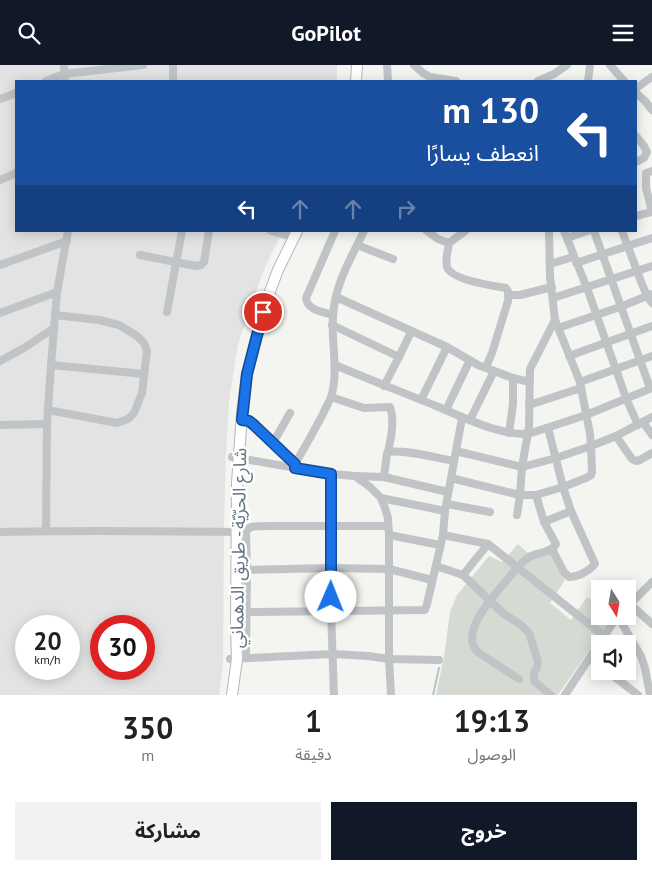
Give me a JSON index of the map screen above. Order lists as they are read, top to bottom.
{
  "streets": {
    "main road": ["شارع الحرّيّة - طريق الدهماني"]
  },
  "north": "bottom",
  "page": {
    "header": "GoPilot",
    "turn": ["130 m", "انعطف يسارًا"],
    "speed": "20 km/h",
    "limit": "30",
    "eta": [
      "19:13",
      "الوصول",
      "1",
      "دقيقة",
      "350",
      "m"
    ],
    "buttons": ["خروج", "مشاركة"]
  }
}
